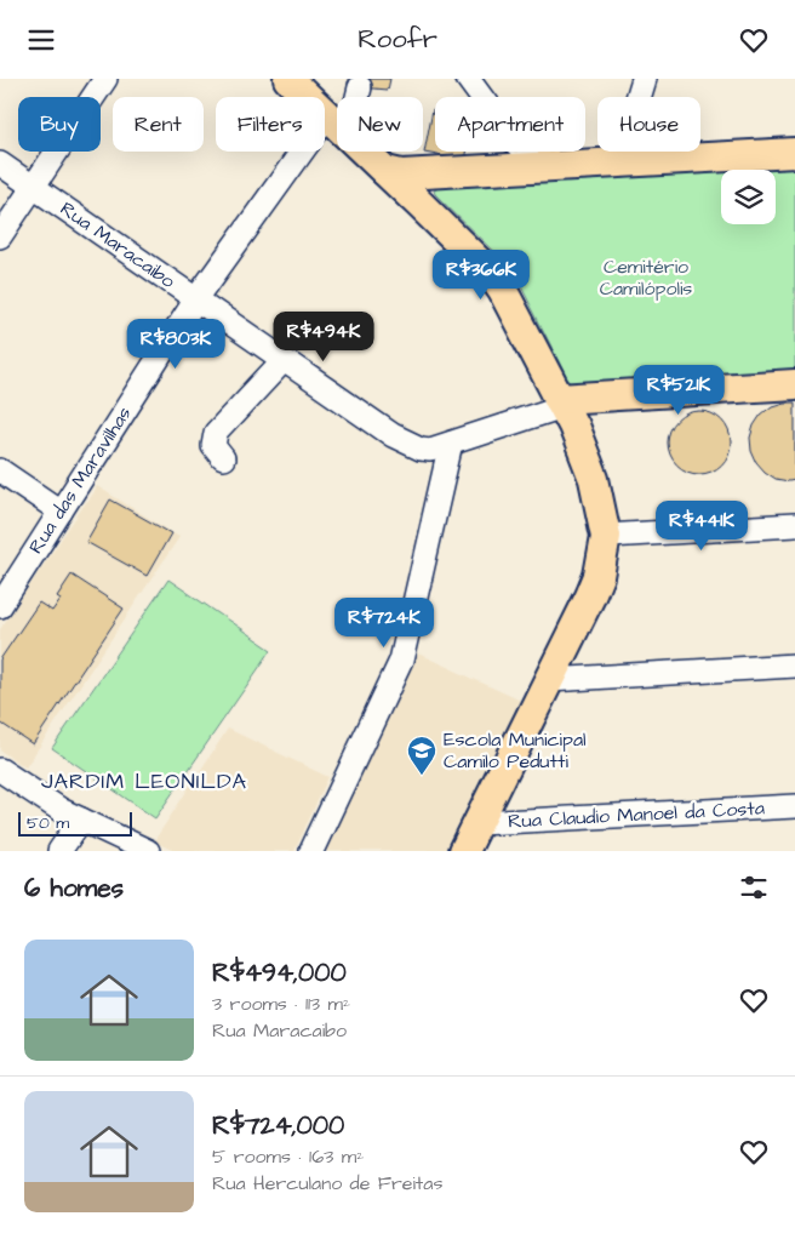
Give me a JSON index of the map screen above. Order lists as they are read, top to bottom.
{
  "streets": {
    "street": ["Rua Maracaibo", "Rua das Maravilhas", "Rua Claudio Manoel da Costa"]
  },
  "crossings": [
    ["Rua Maracaibo", "Rua das Maravilhas"]
  ],
  "districts": ["JARDIM LEONILDA"],
  "parks": ["Cemitério Camilópolis"],
  "places": {
    "school or university": ["Escola Municipal Camilo Pedutti"]
  },
  "scale_bar": "50 m",
  "page": {
    "header": "Roofr",
    "chip": [
      "Buy",
      "Rent",
      "Filters",
      "New",
      "Apartment",
      "House"
    ],
    "price": [
      "R$366K",
      "R$494K",
      "R$803K",
      "R$521K",
      "R$441K",
      "R$724K"
    ],
    "scale": "50 m",
    "heading": "6 homes",
    "list": [
      {
        "name": "R$494,000",
        "note": "3 rooms · 113 m² · Rua Maracaibo"
      },
      {
        "name": "R$724,000",
        "note": "5 rooms · 163 m² · Rua Herculano de Freitas"
      }
    ]
  }
}
